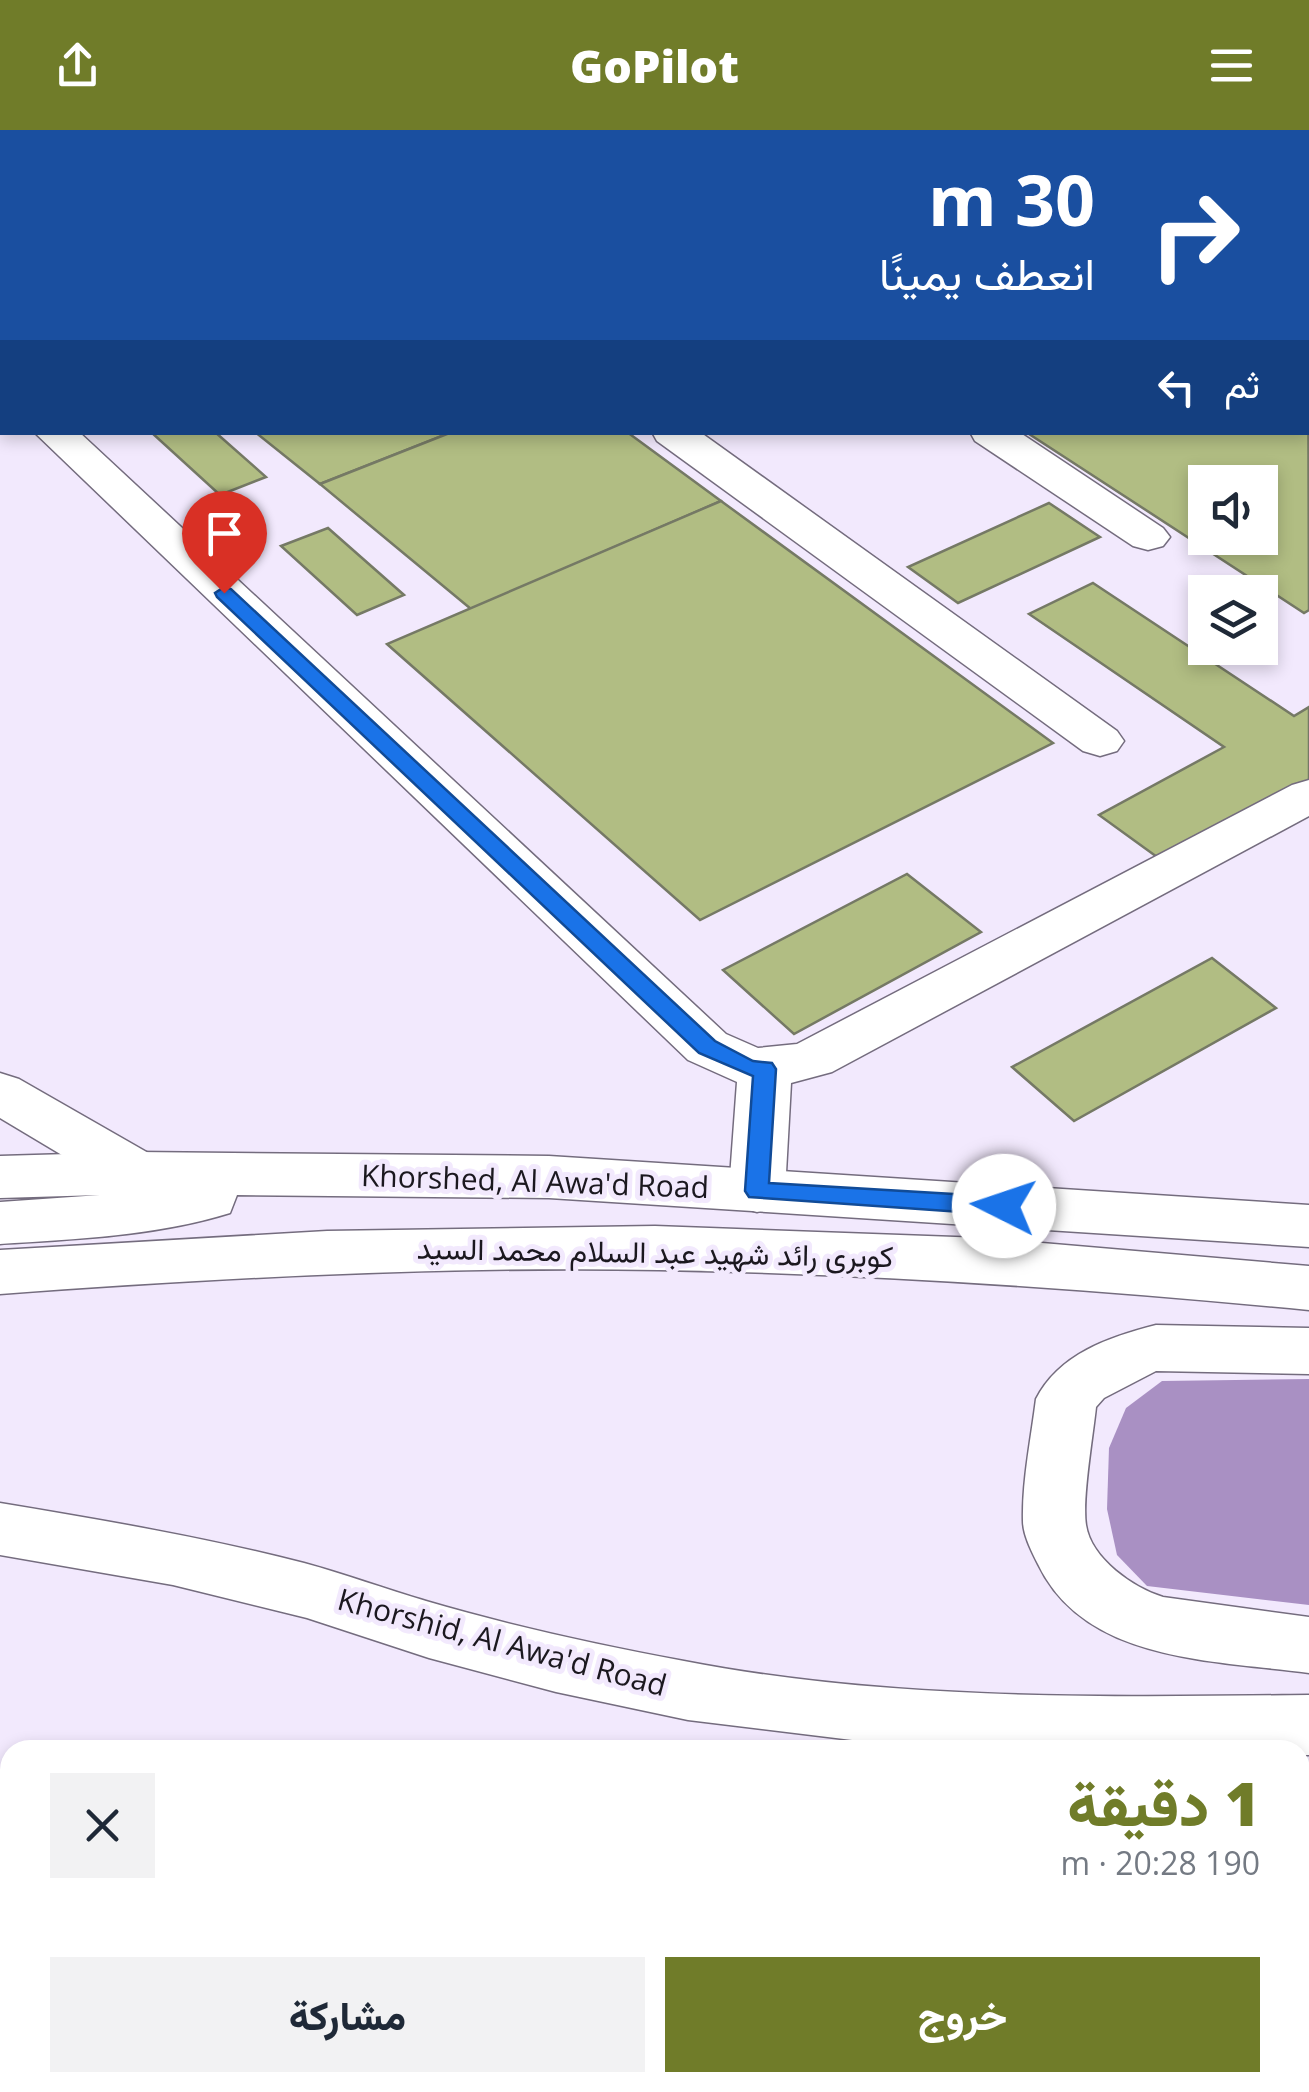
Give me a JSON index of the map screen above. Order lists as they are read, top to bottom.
{
  "streets": {
    "main road": ["Khorshed, Al Awa'd Road", "كوبرى رائد شهيد عبد السلام محمد السيد", "Khorshid, Al Awa'd Road"]
  },
  "page": {
    "header": "GoPilot",
    "turn": ["30 m", "انعطف يمينًا"],
    "then": "ثم",
    "heading": ["1 دقيقة", "190 m · 20:28"],
    "buttons": ["خروج", "مشاركة"]
  }
}
